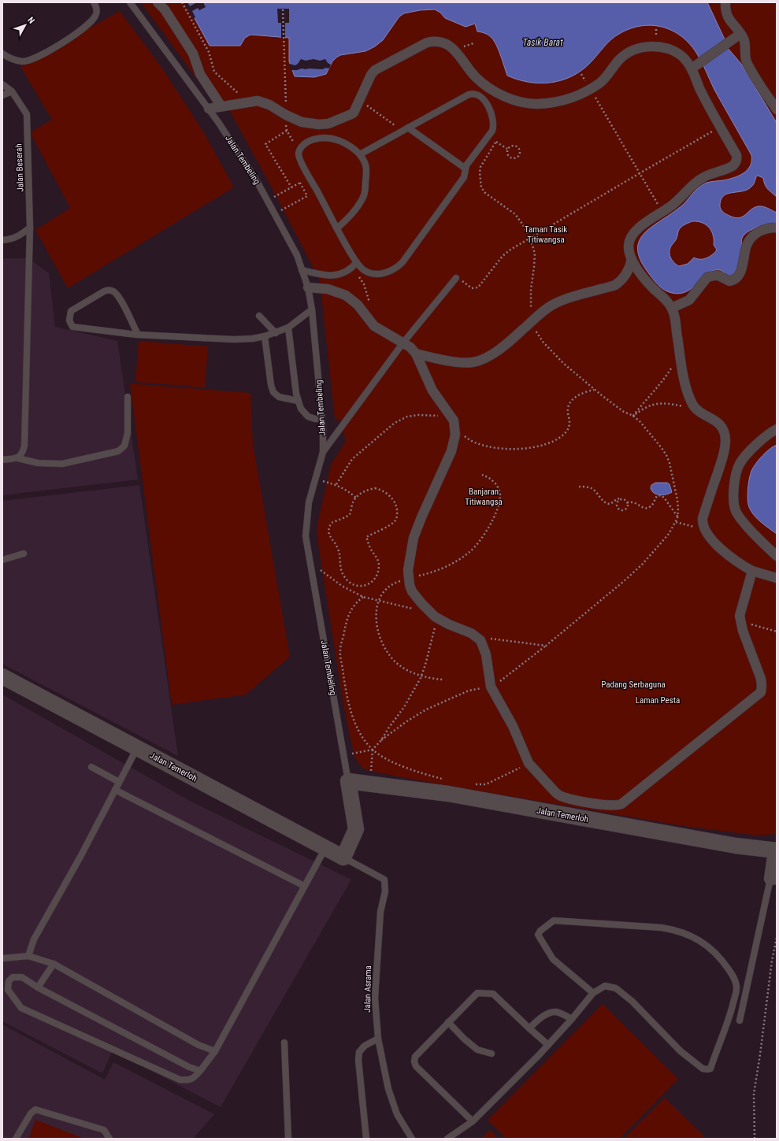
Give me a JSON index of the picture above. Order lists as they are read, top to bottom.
{
  "streets": {
    "street": ["Jalan Tembeling", "Jalan Temerloh"],
    "lane": ["Jalan Beserah", "Jalan Asrama"]
  },
  "crossings": [
    ["Jalan Tembeling", "Jalan Temerloh"],
    ["Jalan Tembeling", "Jalan Asrama"],
    ["Jalan Temerloh", "Jalan Asrama"]
  ],
  "water": ["Tasik Barat"],
  "parks": [
    "Taman Tasik Titiwangsa",
    "Banjaran Titiwangsa",
    "Padang Serbaguna",
    "Laman Pesta"
  ],
  "north": "top right"
}
